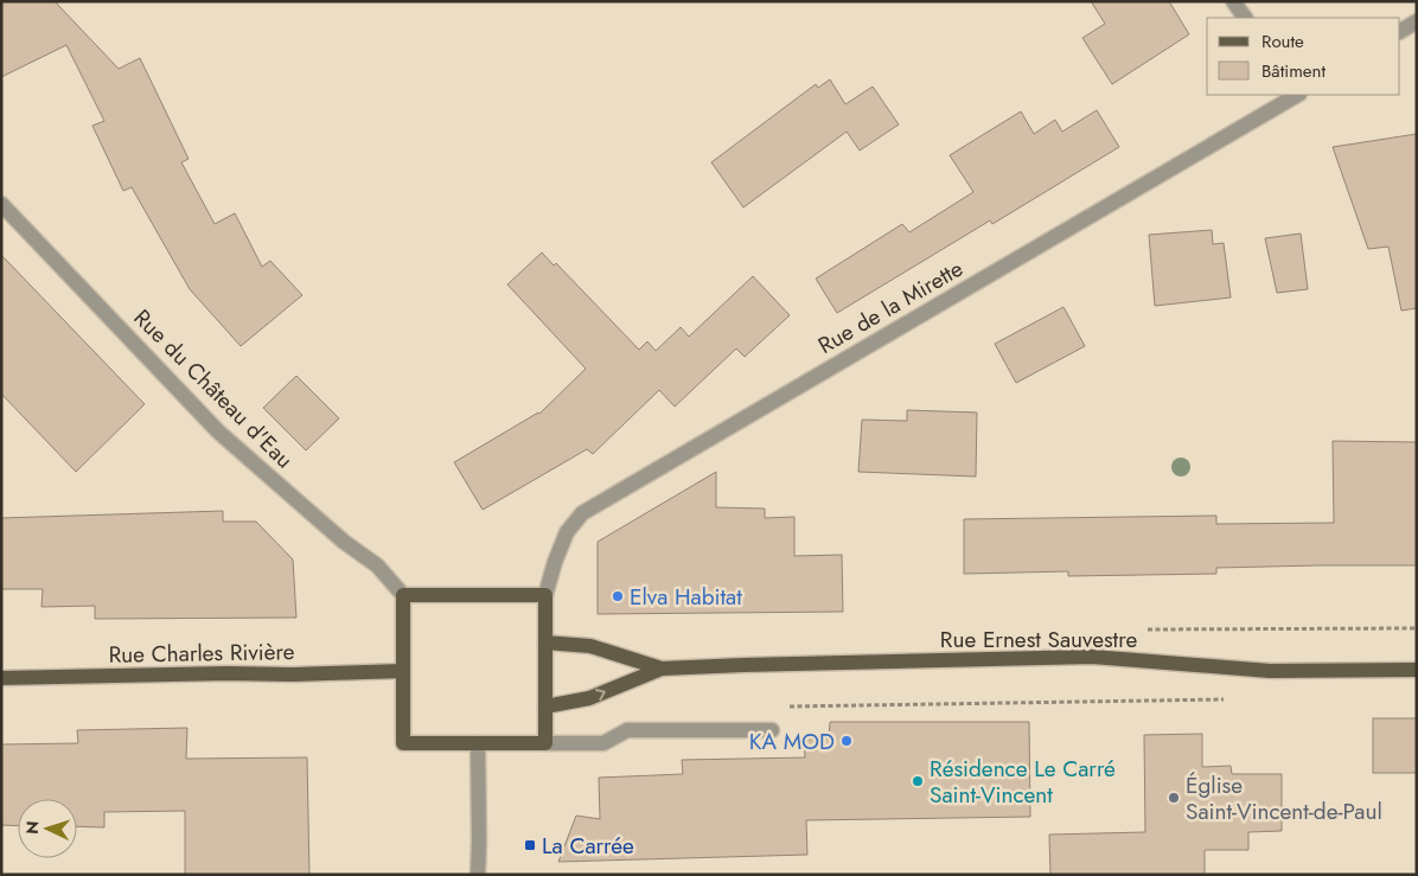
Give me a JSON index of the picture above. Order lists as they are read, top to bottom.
{
  "streets": {
    "main road": ["Rue Ernest Sauvestre", "Rue Charles Rivière"],
    "street": ["Rue de la Mirette", "Rue du Château d'Eau"]
  },
  "places": {
    "other": [
      "Elva Habitat",
      "KA MOD",
      "Résidence Le Carré Saint-Vincent",
      "Église Saint-Vincent-de-Paul"
    ],
    "transit": ["La Carrée"]
  },
  "legend": ["Route", "Bâtiment"],
  "north": "left"
}
